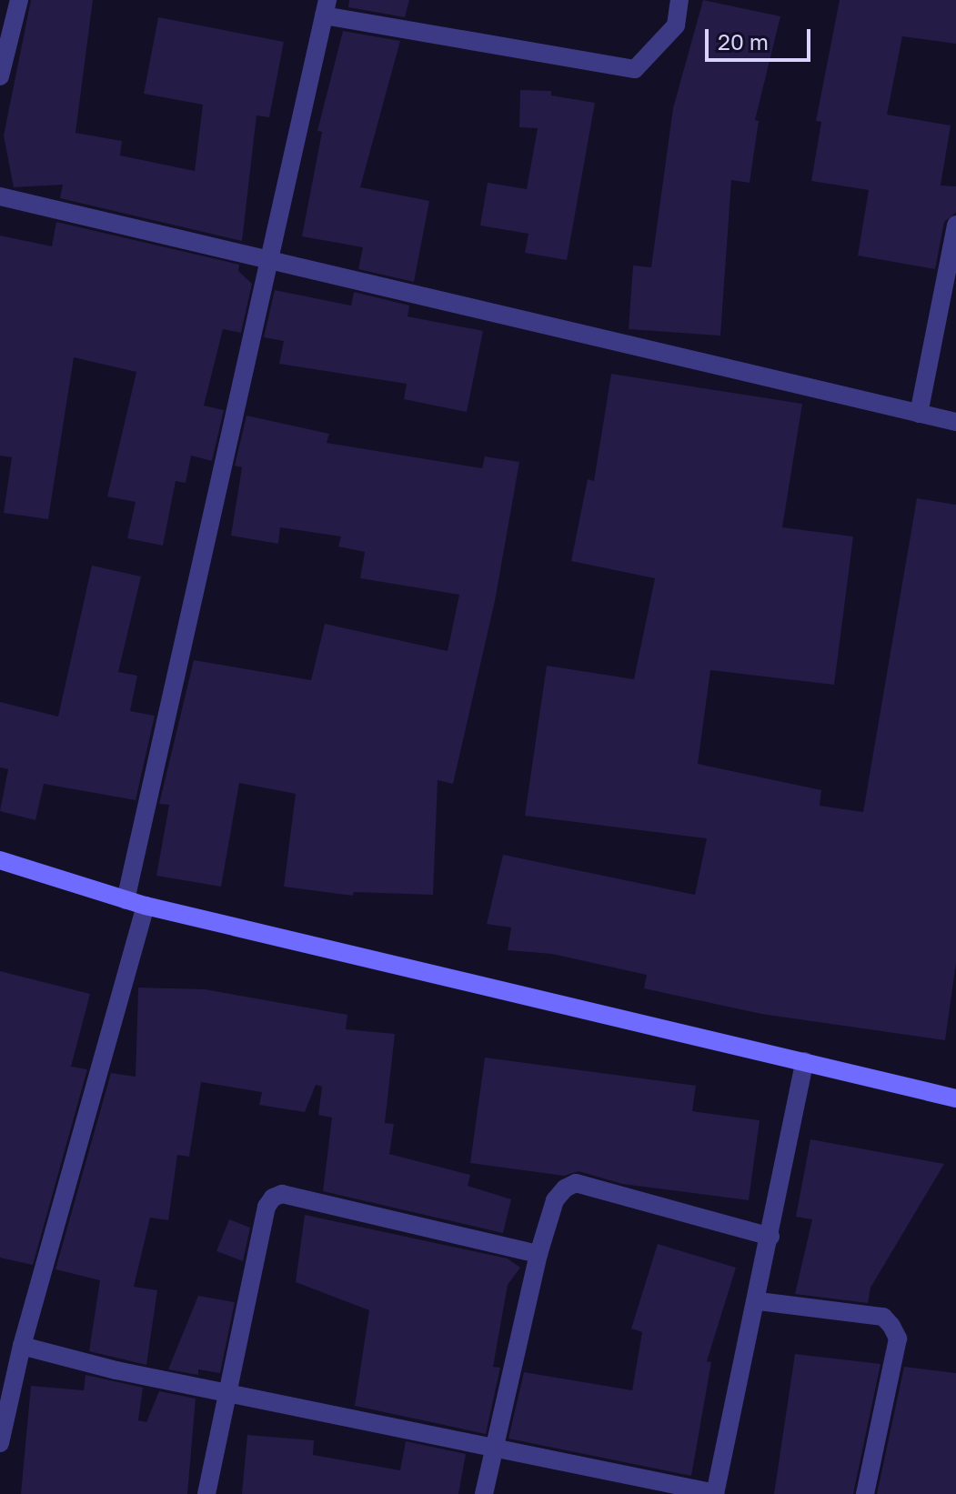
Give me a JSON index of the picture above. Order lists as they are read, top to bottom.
{
  "scale_bar": "20 m"
}
